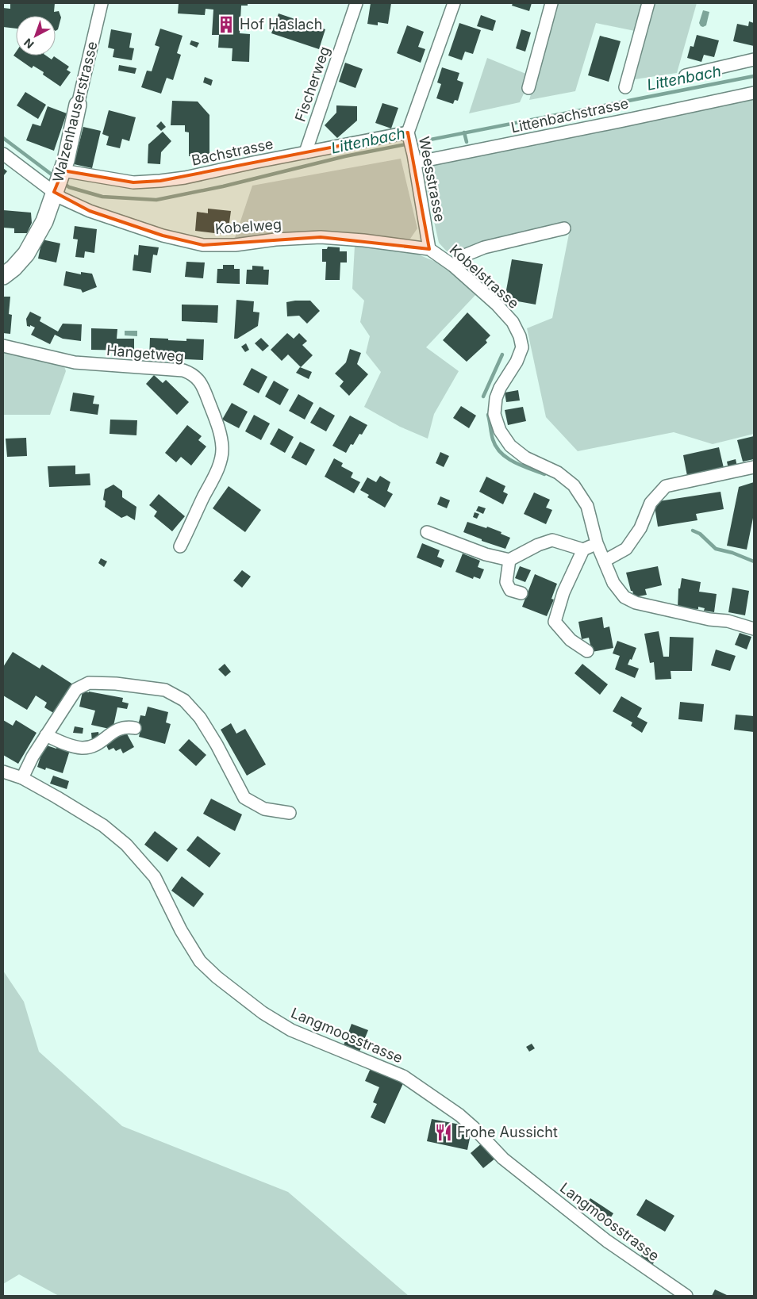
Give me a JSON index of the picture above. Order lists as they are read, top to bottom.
{
  "streets": {
    "street": [
      "Fischerweg",
      "Walzenhauserstrasse",
      "Littenbachstrasse",
      "Bachstrasse",
      "Weesstrasse",
      "Kobelweg",
      "Kobelstrasse",
      "Hangetweg",
      "Langmoosstrasse"
    ]
  },
  "crossings": [
    ["Fischerweg", "Bachstrasse"],
    ["Walzenhauserstrasse", "Bachstrasse"],
    ["Walzenhauserstrasse", "Kobelweg"],
    ["Littenbachstrasse", "Weesstrasse"],
    ["Bachstrasse", "Weesstrasse"],
    ["Bachstrasse", "Kobelweg"],
    ["Weesstrasse", "Kobelweg"],
    ["Weesstrasse", "Kobelstrasse"],
    ["Kobelweg", "Kobelstrasse"]
  ],
  "water": ["Littenbach"],
  "places": {
    "building": ["Hof Haslach"],
    "restaurant": ["Frohe Aussicht"]
  },
  "north": "bottom left"
}
